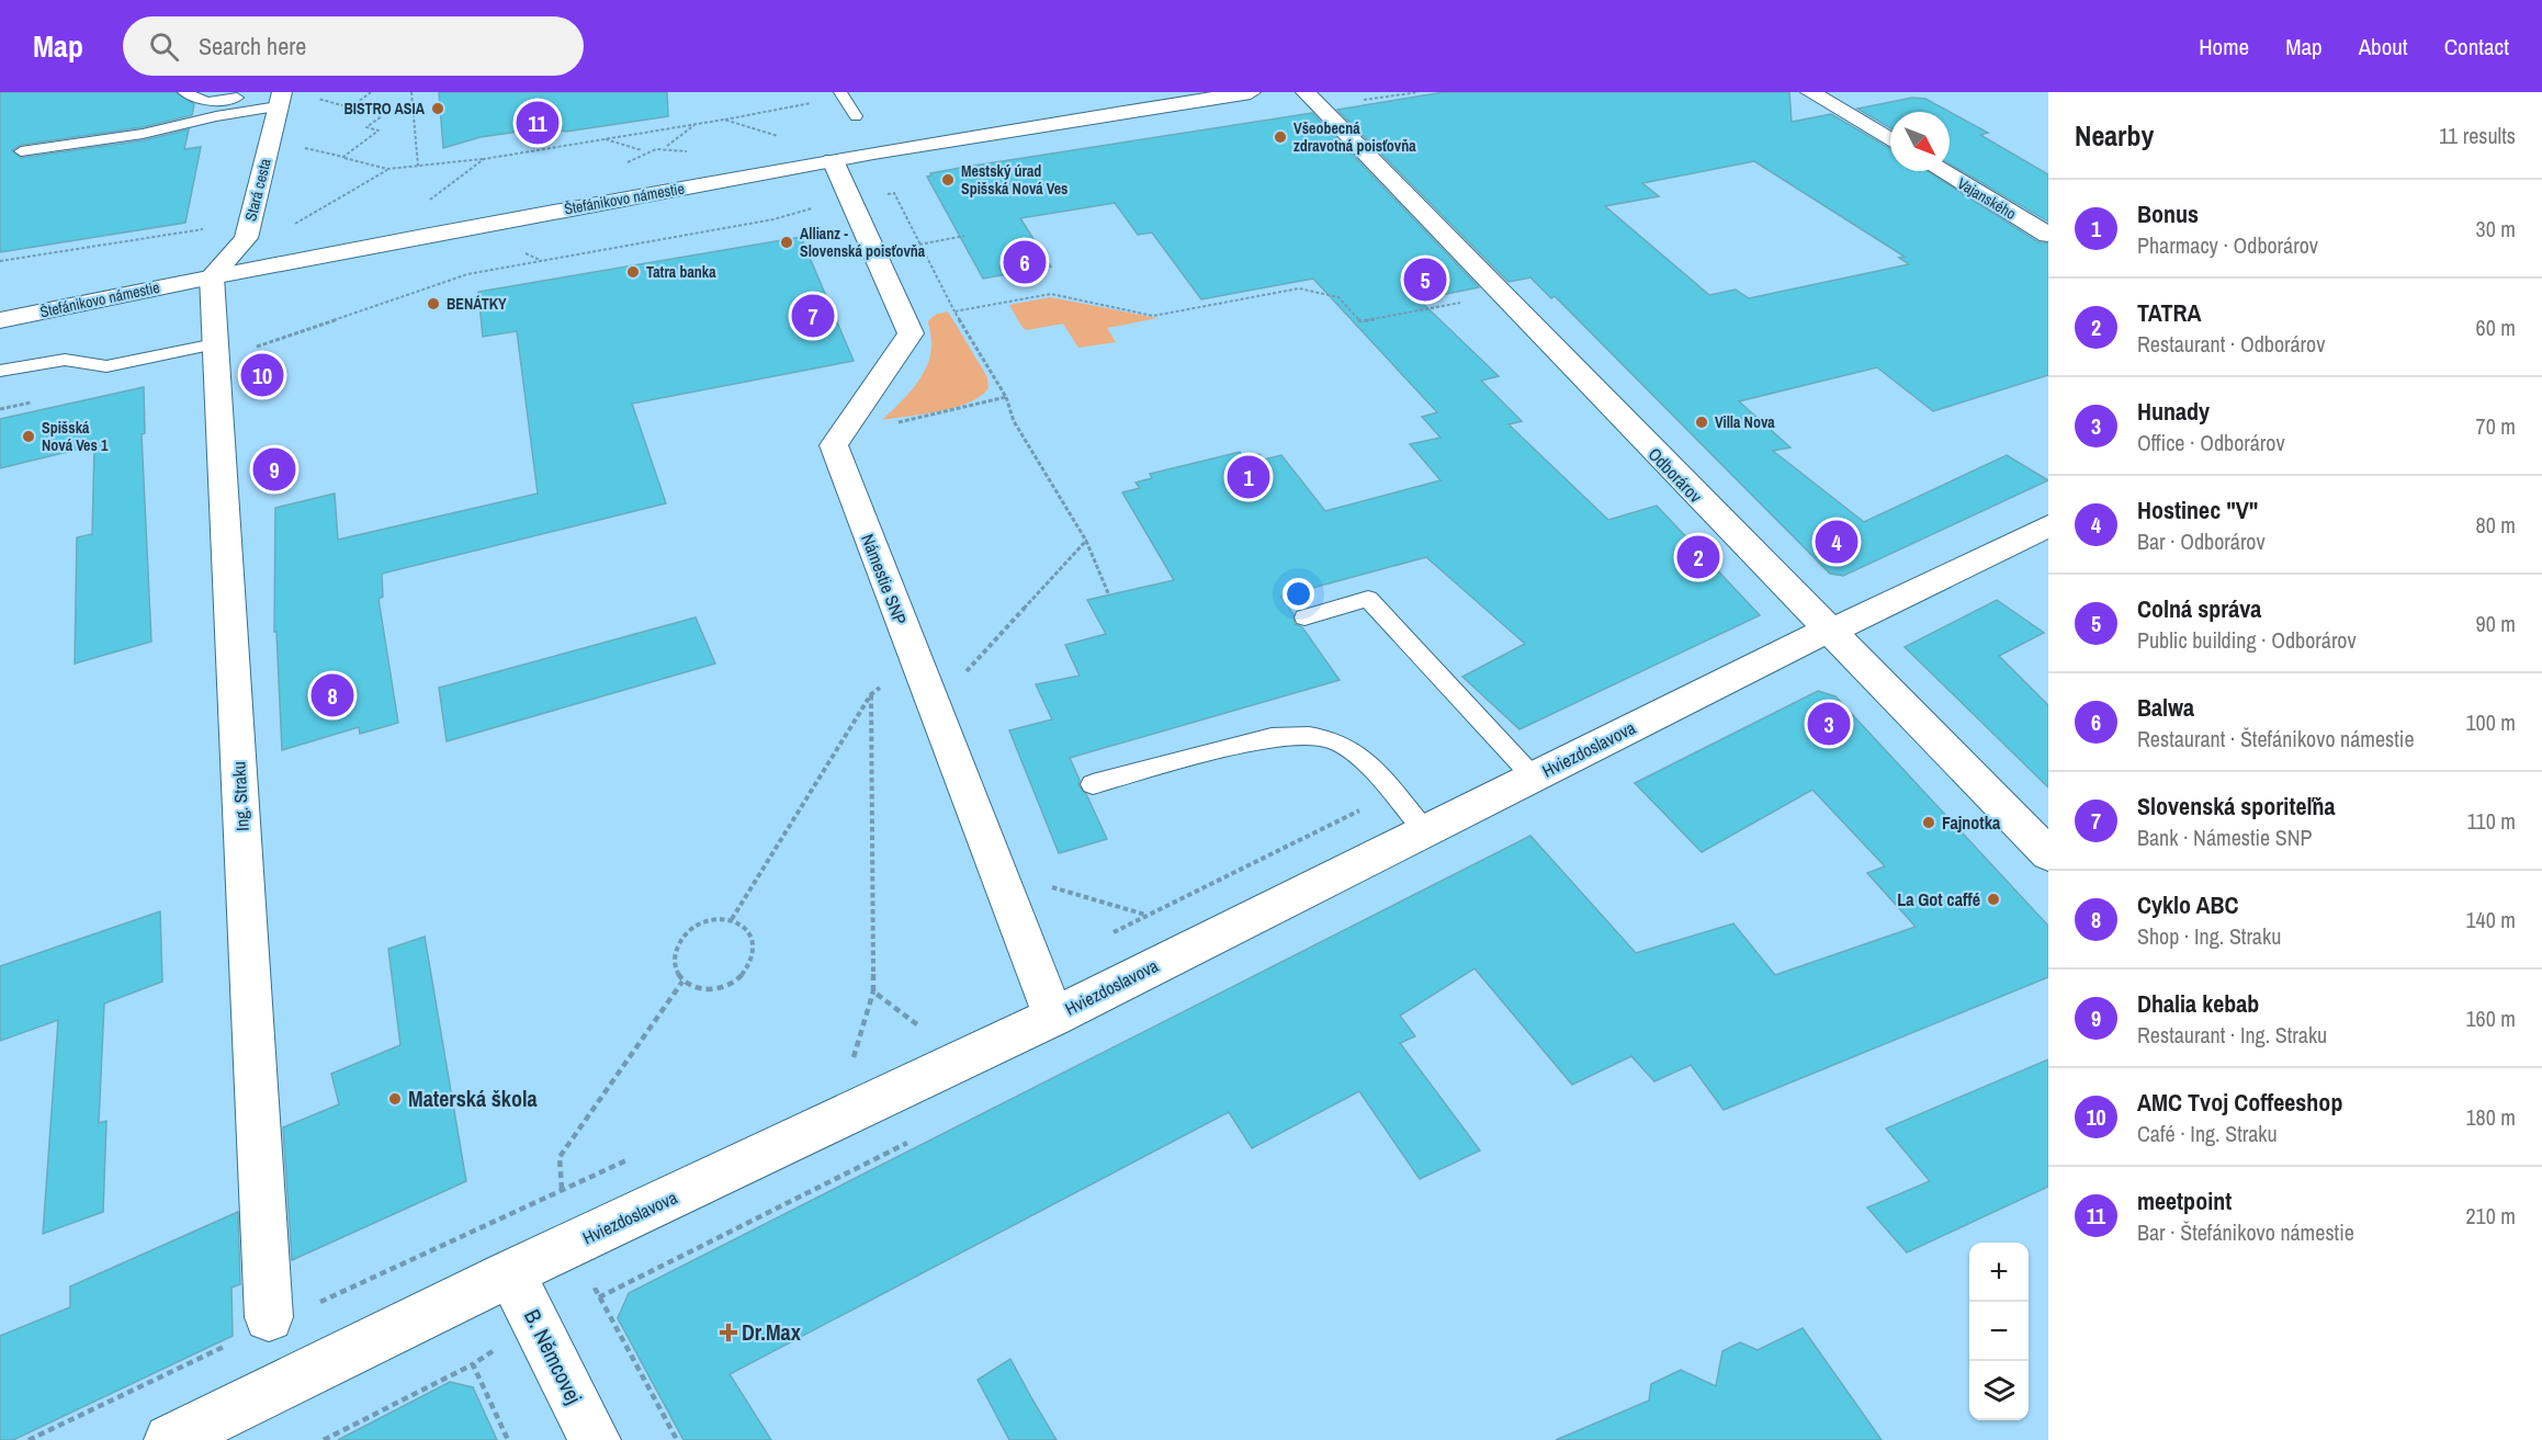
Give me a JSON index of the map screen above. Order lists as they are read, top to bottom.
{
  "streets": {
    "street": [
      "Stará cesta",
      "Štefánikovo námestie",
      "Vajanského",
      "Odborárov",
      "Námestie SNP",
      "Hviezdoslavova",
      "Ing. Straku",
      "B. Němcovej"
    ]
  },
  "crossings": [
    ["Stará cesta", "Štefánikovo námestie"],
    ["Stará cesta", "Ing. Straku"],
    ["Štefánikovo námestie", "Ing. Straku"],
    ["Odborárov", "Hviezdoslavova"],
    ["Námestie SNP", "Hviezdoslavova"],
    ["Hviezdoslavova", "B. Němcovej"]
  ],
  "places": {
    "other": [
      "BISTRO ASIA",
      "Všeobecná zdravotná poisťovňa",
      "Mestský úrad Spišská Nová Ves",
      "Allianz - Slovenská poisťovňa",
      "Tatra banka",
      "BENÁTKY",
      "Villa Nova",
      "Spišská Nová Ves 1",
      "Fajnotka",
      "La Got caffé",
      "Materská škola"
    ],
    "health": ["Dr.Max"]
  },
  "north": "bottom right",
  "page": {
    "header": "Map",
    "search": "Search here",
    "nav": [
      "Home",
      "Map",
      "About",
      "Contact"
    ],
    "heading": ["Nearby", "11 results"],
    "pins": [
      "11",
      "6",
      "5",
      "7",
      "10",
      "9",
      "1",
      "4",
      "2",
      "8",
      "3"
    ],
    "list": [
      {
        "mark": "1",
        "name": "Bonus",
        "note": "Pharmacy · Odborárov",
        "value": "30 m"
      },
      {
        "mark": "2",
        "name": "TATRA",
        "note": "Restaurant · Odborárov",
        "value": "60 m"
      },
      {
        "mark": "3",
        "name": "Hunady",
        "note": "Office · Odborárov",
        "value": "70 m"
      },
      {
        "mark": "4",
        "name": "Hostinec \"V\"",
        "note": "Bar · Odborárov",
        "value": "80 m"
      },
      {
        "mark": "5",
        "name": "Colná správa",
        "note": "Public building · Odborárov",
        "value": "90 m"
      },
      {
        "mark": "6",
        "name": "Balwa",
        "note": "Restaurant · Štefánikovo námestie",
        "value": "100 m"
      },
      {
        "mark": "7",
        "name": "Slovenská sporiteľňa",
        "note": "Bank · Námestie SNP",
        "value": "110 m"
      },
      {
        "mark": "8",
        "name": "Cyklo ABC",
        "note": "Shop · Ing. Straku",
        "value": "140 m"
      },
      {
        "mark": "9",
        "name": "Dhalia kebab",
        "note": "Restaurant · Ing. Straku",
        "value": "160 m"
      },
      {
        "mark": "10",
        "name": "AMC Tvoj Coffeeshop",
        "note": "Café · Ing. Straku",
        "value": "180 m"
      },
      {
        "mark": "11",
        "name": "meetpoint",
        "note": "Bar · Štefánikovo námestie",
        "value": "210 m"
      }
    ],
    "map_buttons": ["+", "−"]
  }
}
